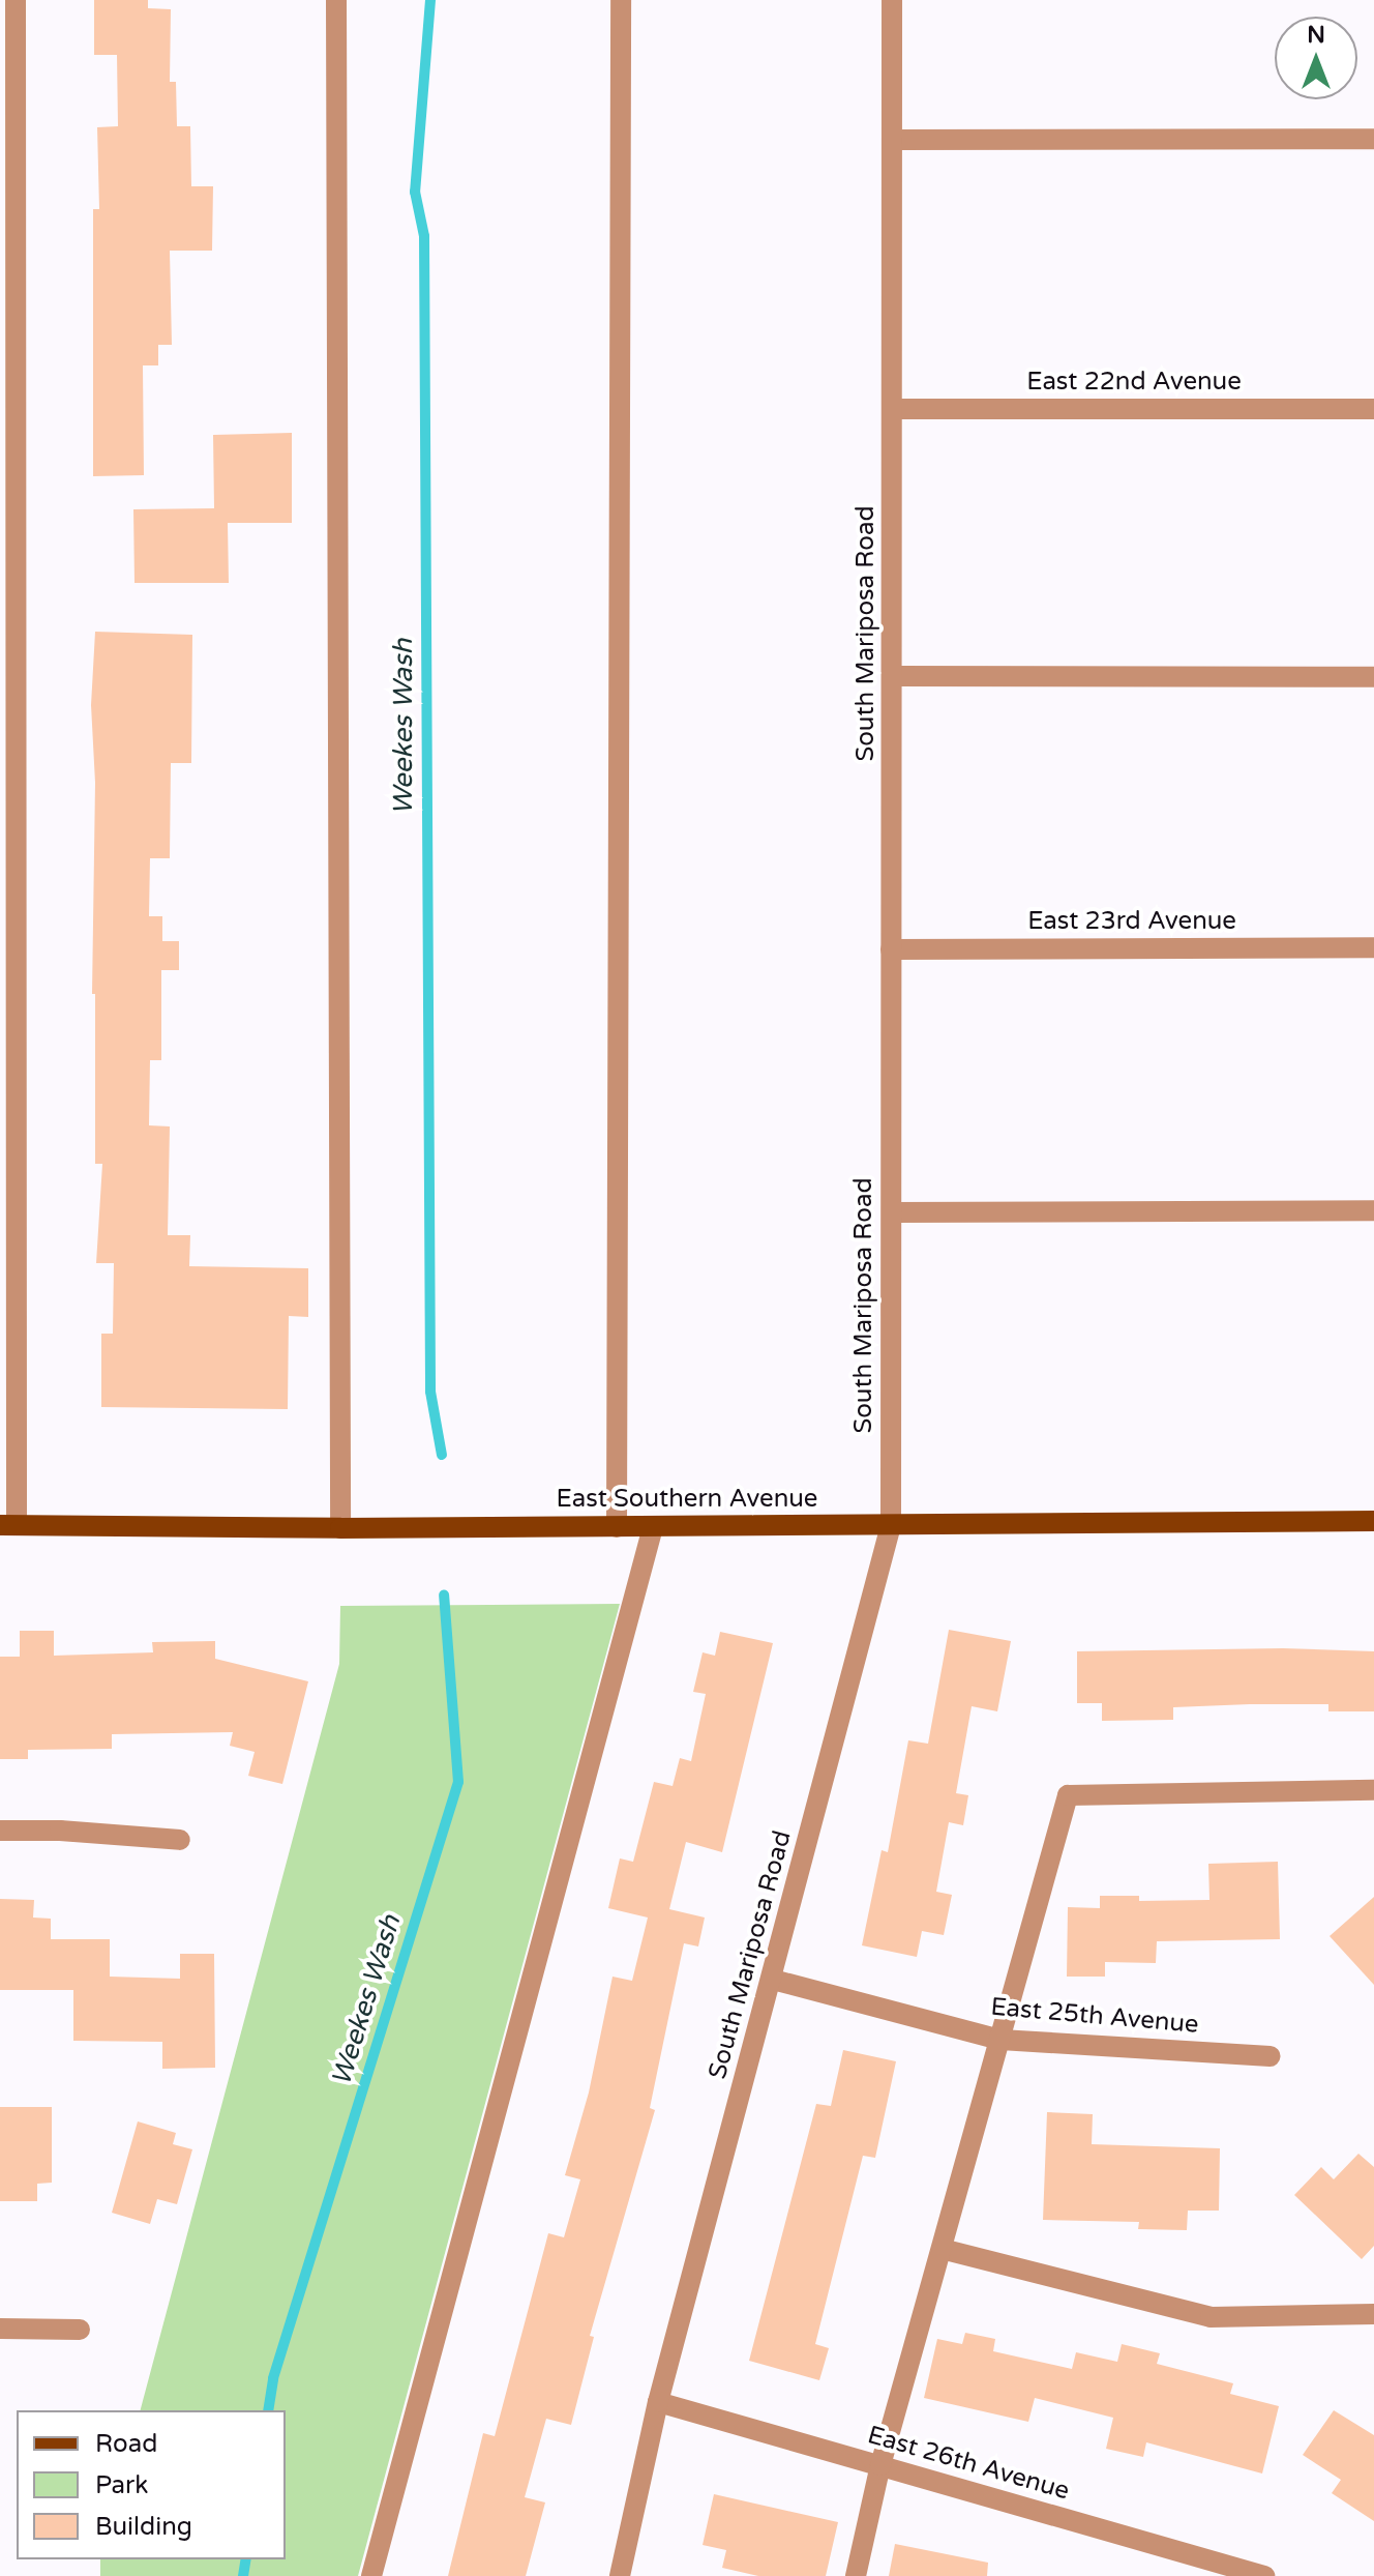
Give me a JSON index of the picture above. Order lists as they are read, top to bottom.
{
  "streets": {
    "main road": ["East Southern Avenue"],
    "street": [
      "East 22nd Avenue",
      "South Mariposa Road",
      "East 23rd Avenue",
      "East 25th Avenue",
      "East 26th Avenue"
    ]
  },
  "crossings": [
    ["East 22nd Avenue", "South Mariposa Road"],
    ["South Mariposa Road", "East 23rd Avenue"],
    ["South Mariposa Road", "East Southern Avenue"],
    ["South Mariposa Road", "East 25th Avenue"],
    ["South Mariposa Road", "East 26th Avenue"]
  ],
  "water": ["Weekes Wash"],
  "legend": ["Road", "Park", "Building"],
  "north": "top"
}
